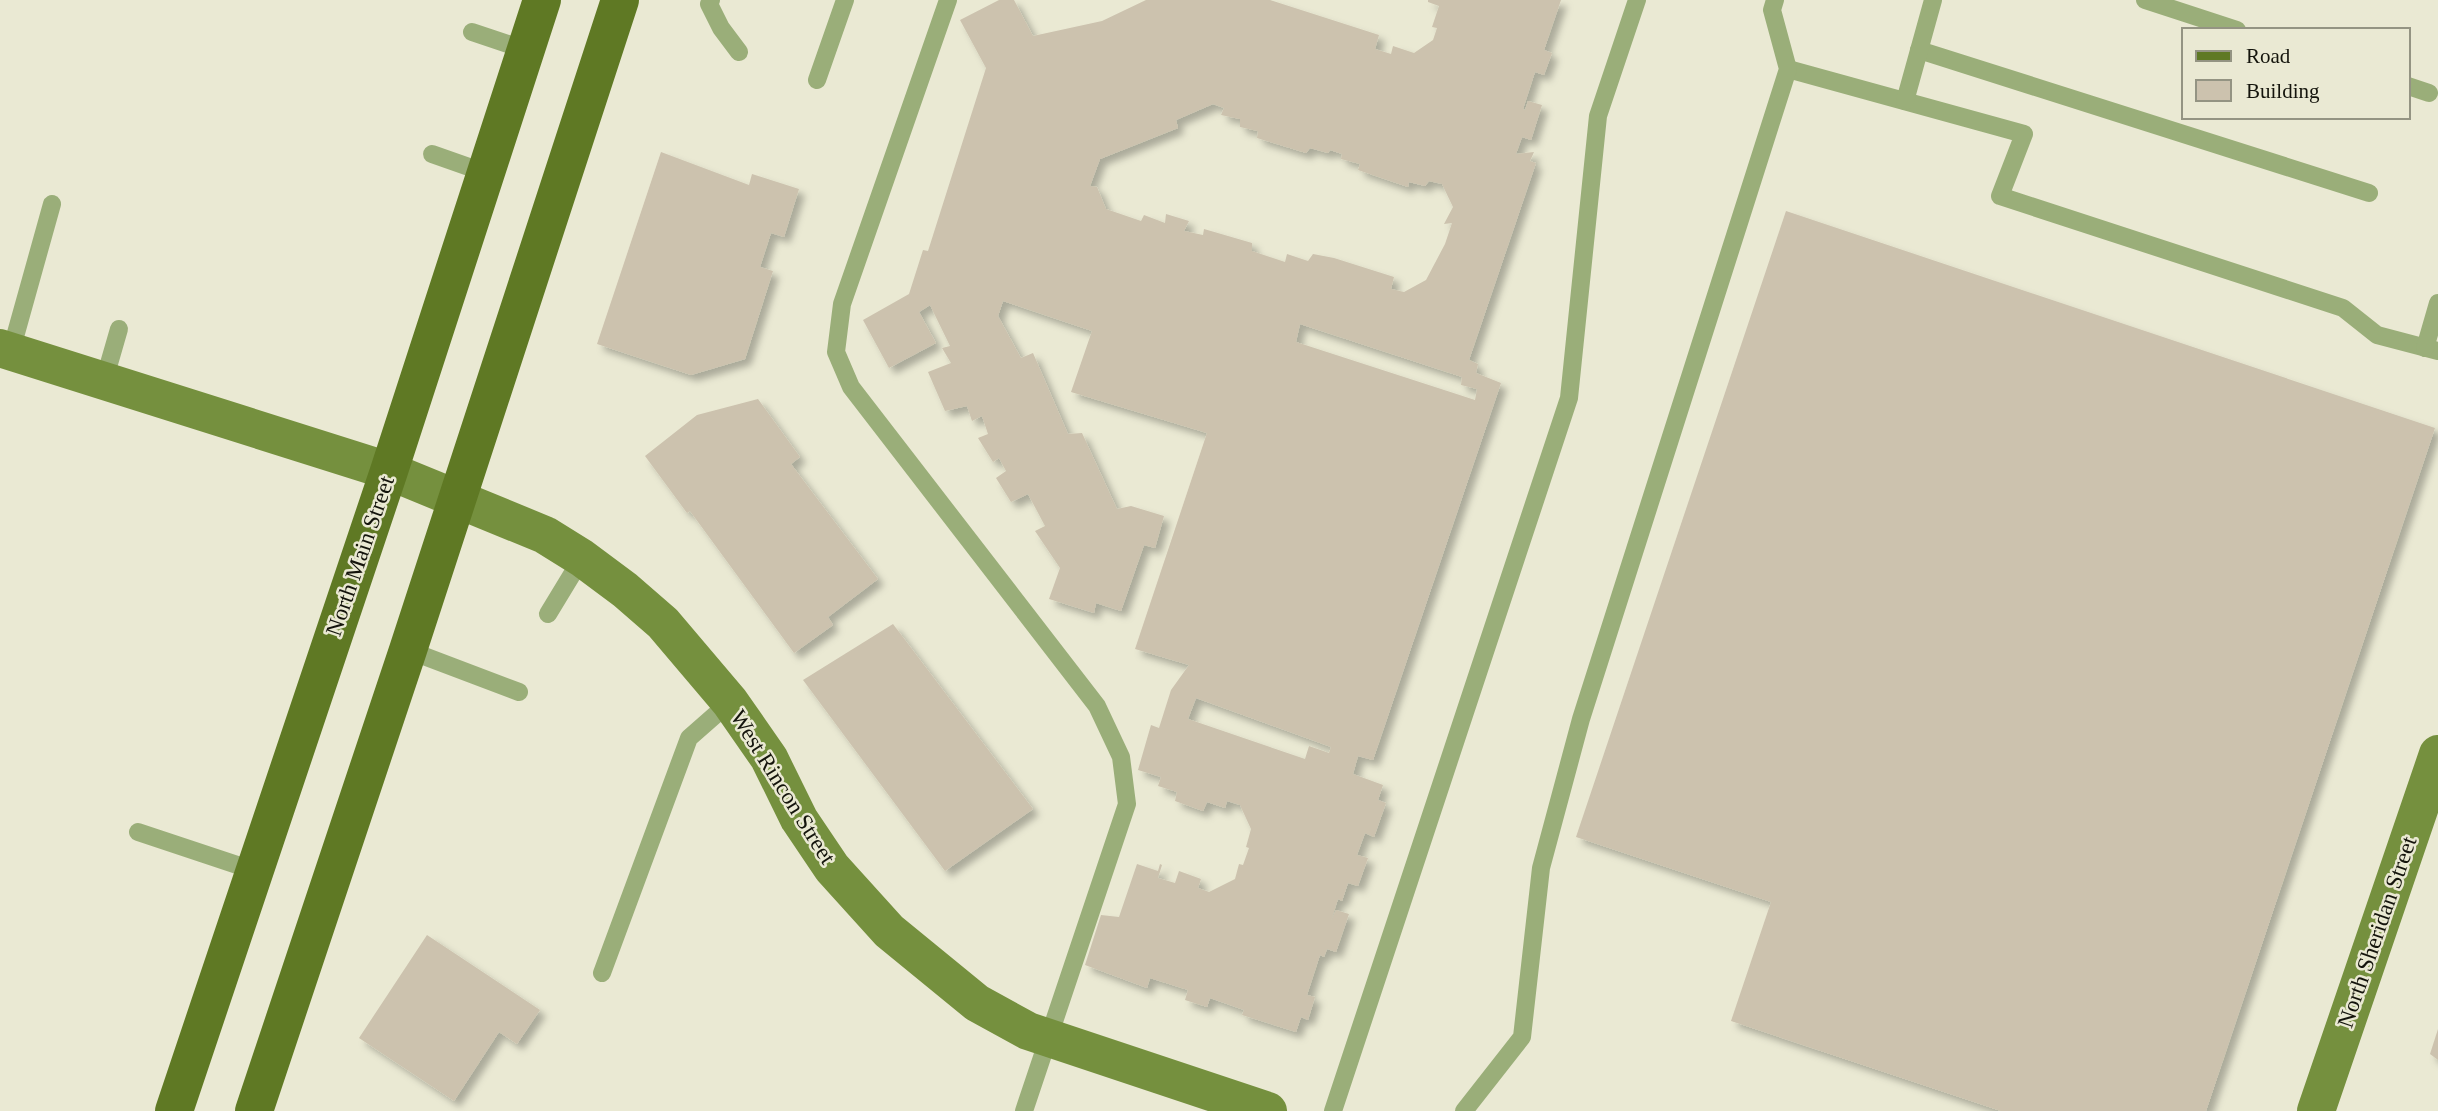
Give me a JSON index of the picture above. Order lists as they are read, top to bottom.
{
  "streets": {
    "main road": ["North Main Street"],
    "street": ["West Rincon Street", "North Sheridan Street"]
  },
  "crossings": [
    ["North Main Street", "West Rincon Street"]
  ],
  "legend": ["Road", "Building"]
}
